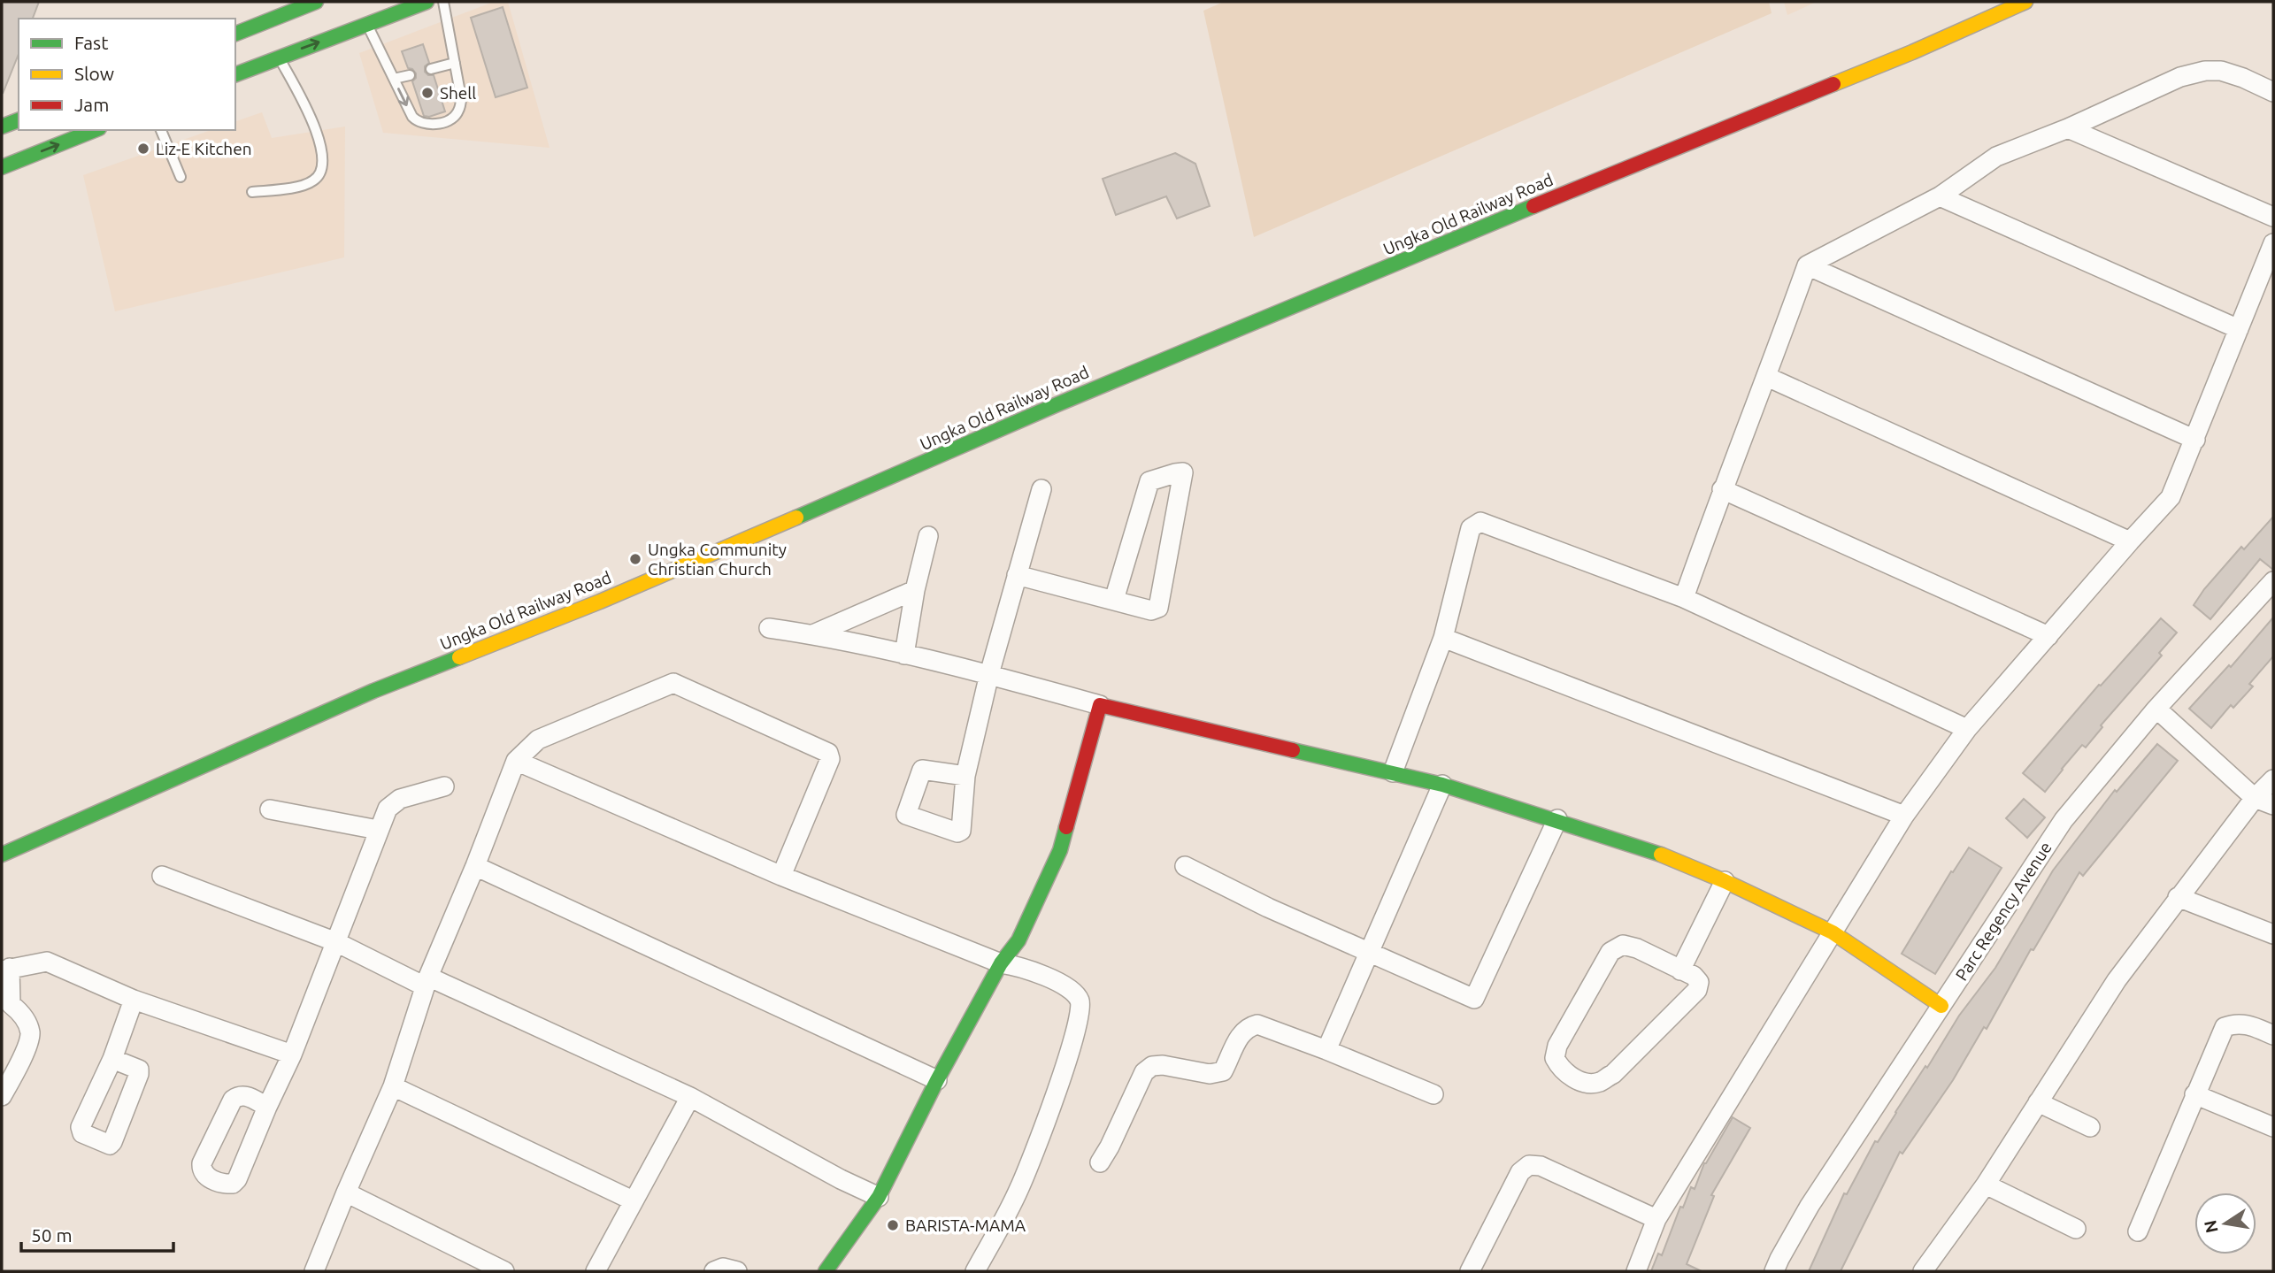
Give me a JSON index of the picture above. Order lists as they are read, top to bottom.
{
  "streets": {
    "street": ["Ungka Old Railway Road", "Parc Regency Avenue"]
  },
  "places": [
    "Shell",
    "Liz-E Kitchen",
    "Ungka Community Christian Church",
    "BARISTA-MAMA"
  ],
  "legend": ["Fast", "Slow", "Jam"],
  "scale_bar": "50 m",
  "north": "left"
}
